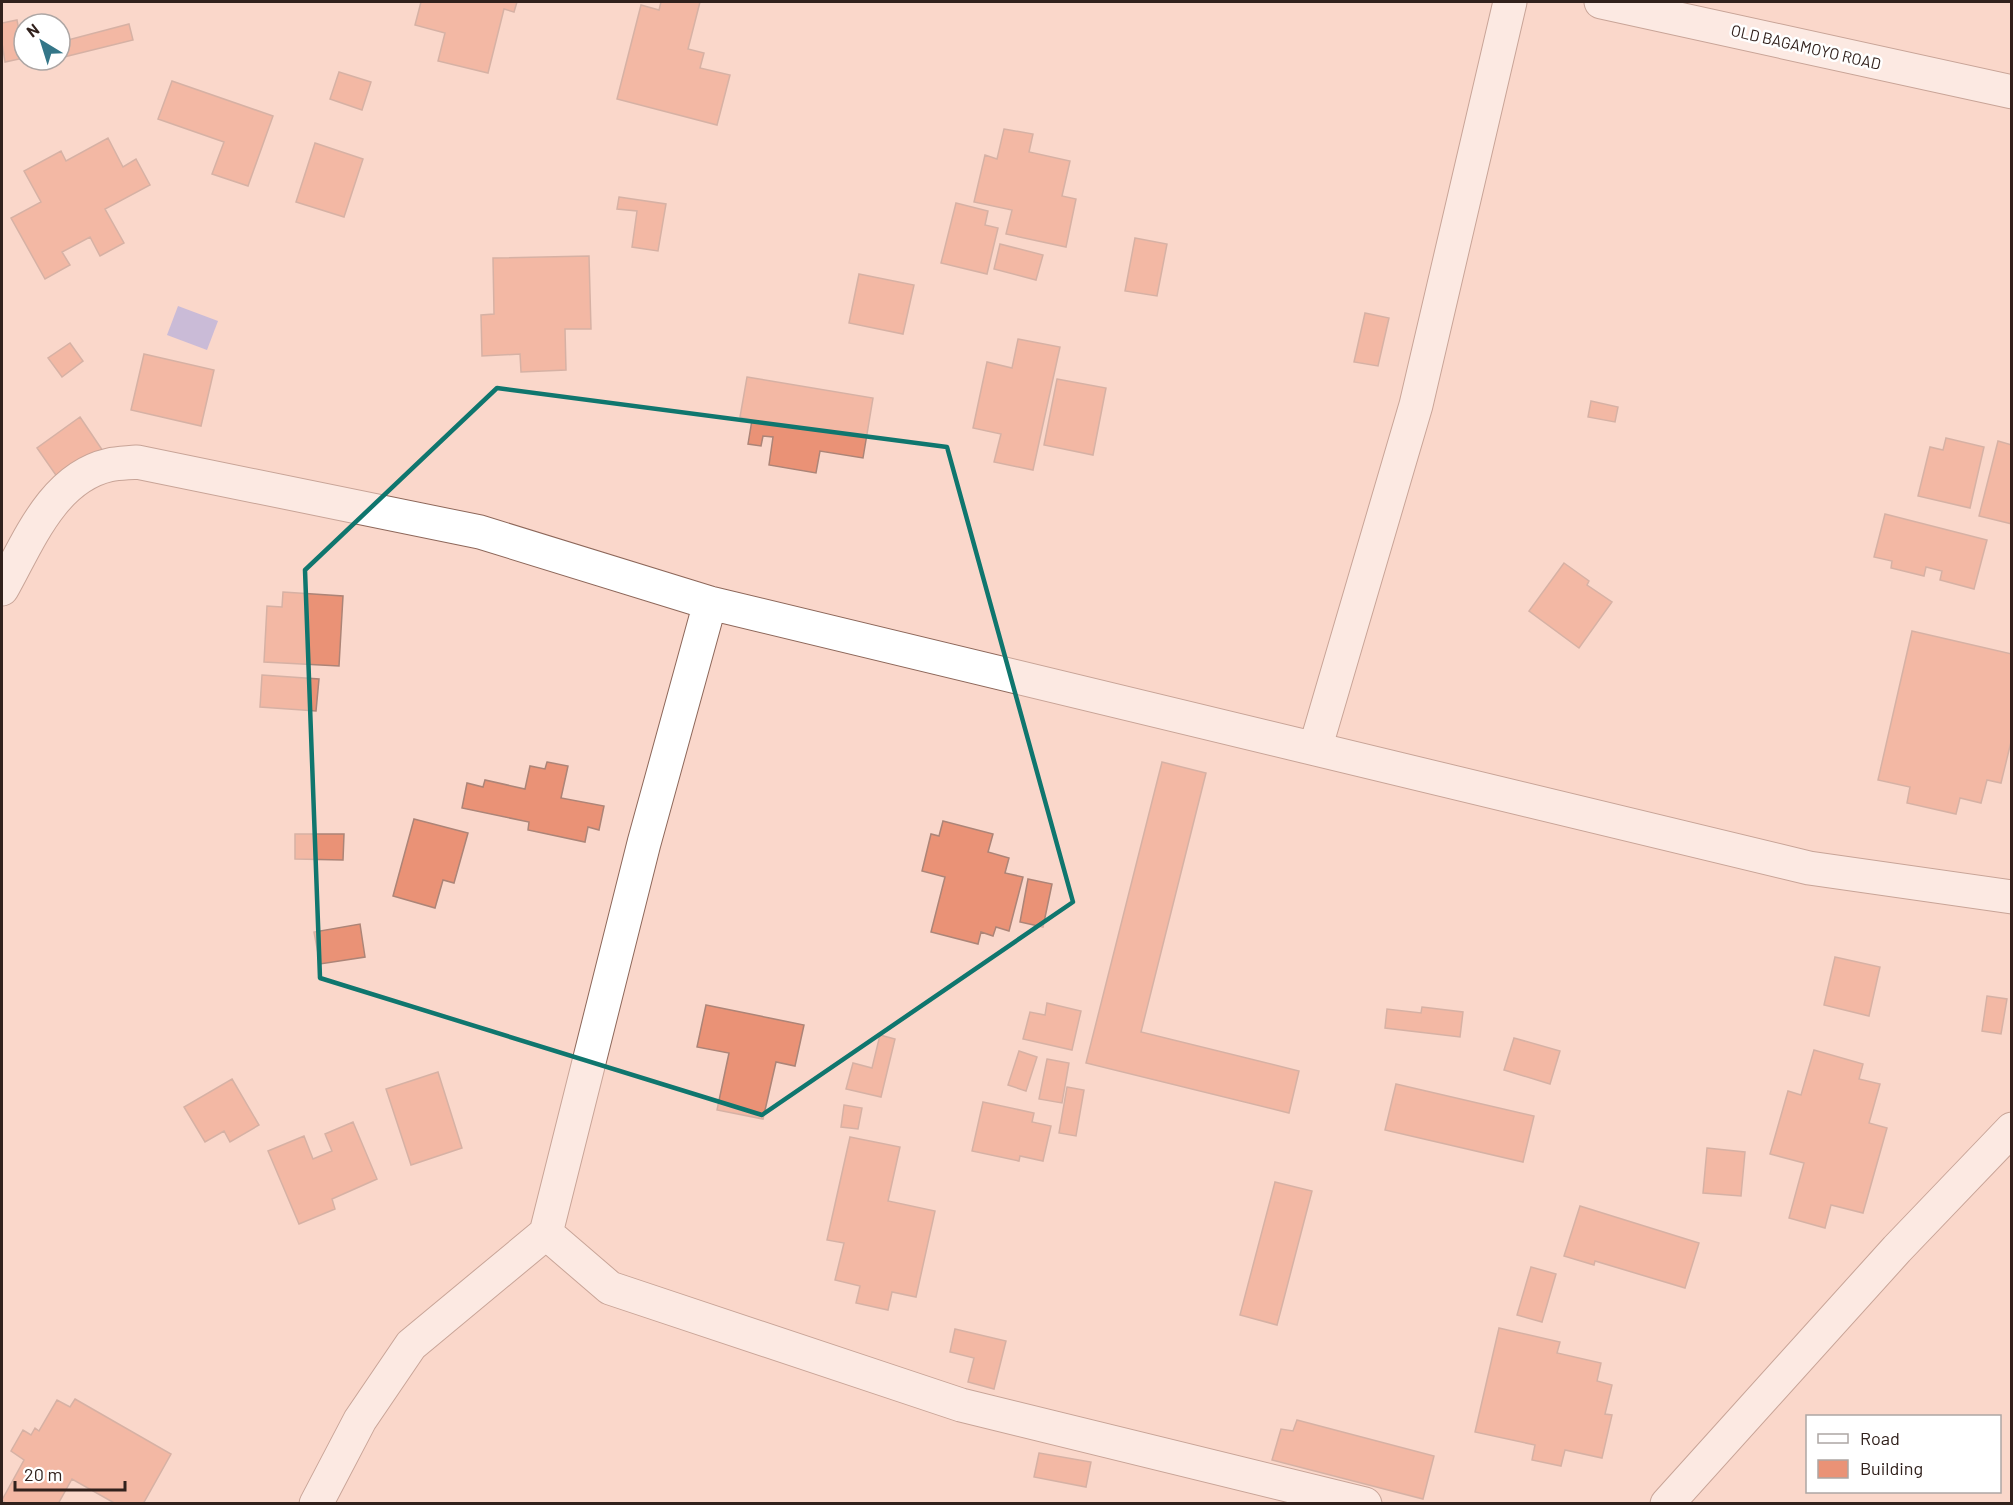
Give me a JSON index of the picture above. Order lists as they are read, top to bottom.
{
  "streets": {
    "street": ["OLD BAGAMOYO ROAD"]
  },
  "legend": ["Road", "Building"],
  "scale_bar": "20 m",
  "north": "top left"
}
